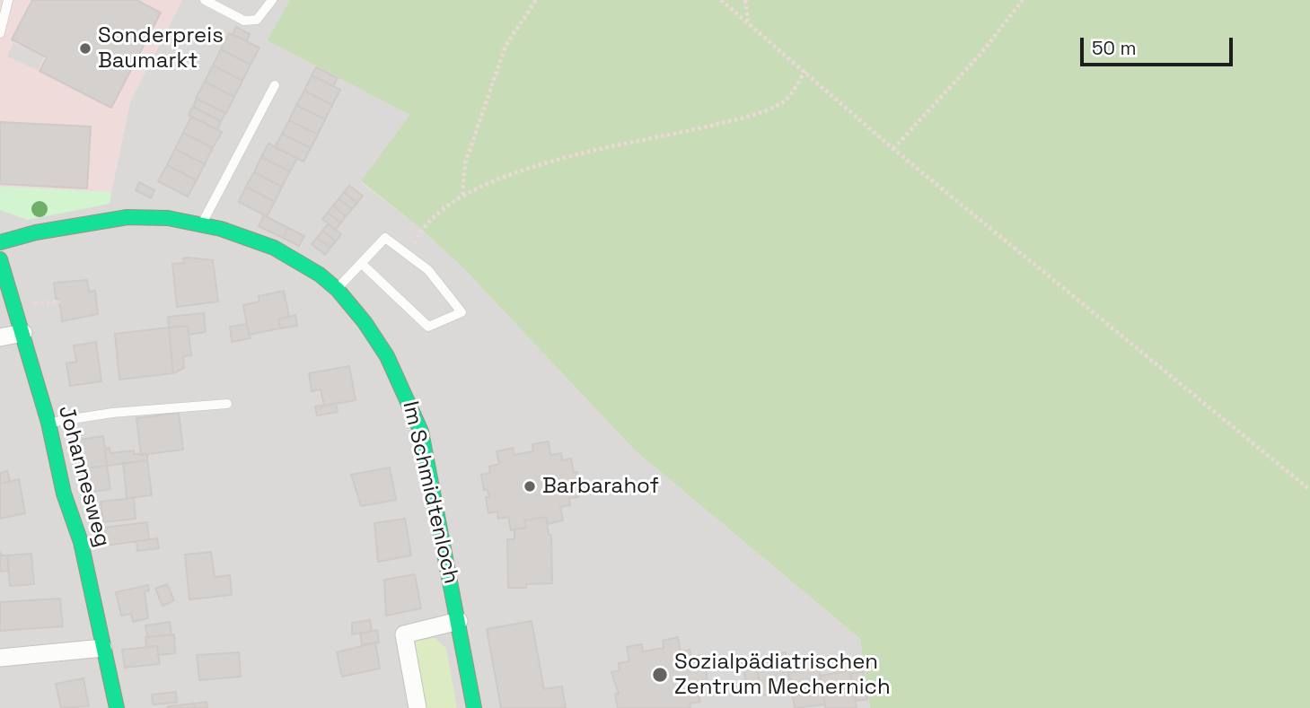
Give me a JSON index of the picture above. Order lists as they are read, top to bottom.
{
  "streets": {
    "street": ["Johannesweg", "Im Schmidtenloch"]
  },
  "places": ["Sonderpreis Baumarkt", "Barbarahof", "Sozialpädiatrischen Zentrum Mechernich"],
  "scale_bar": "50 m"
}
